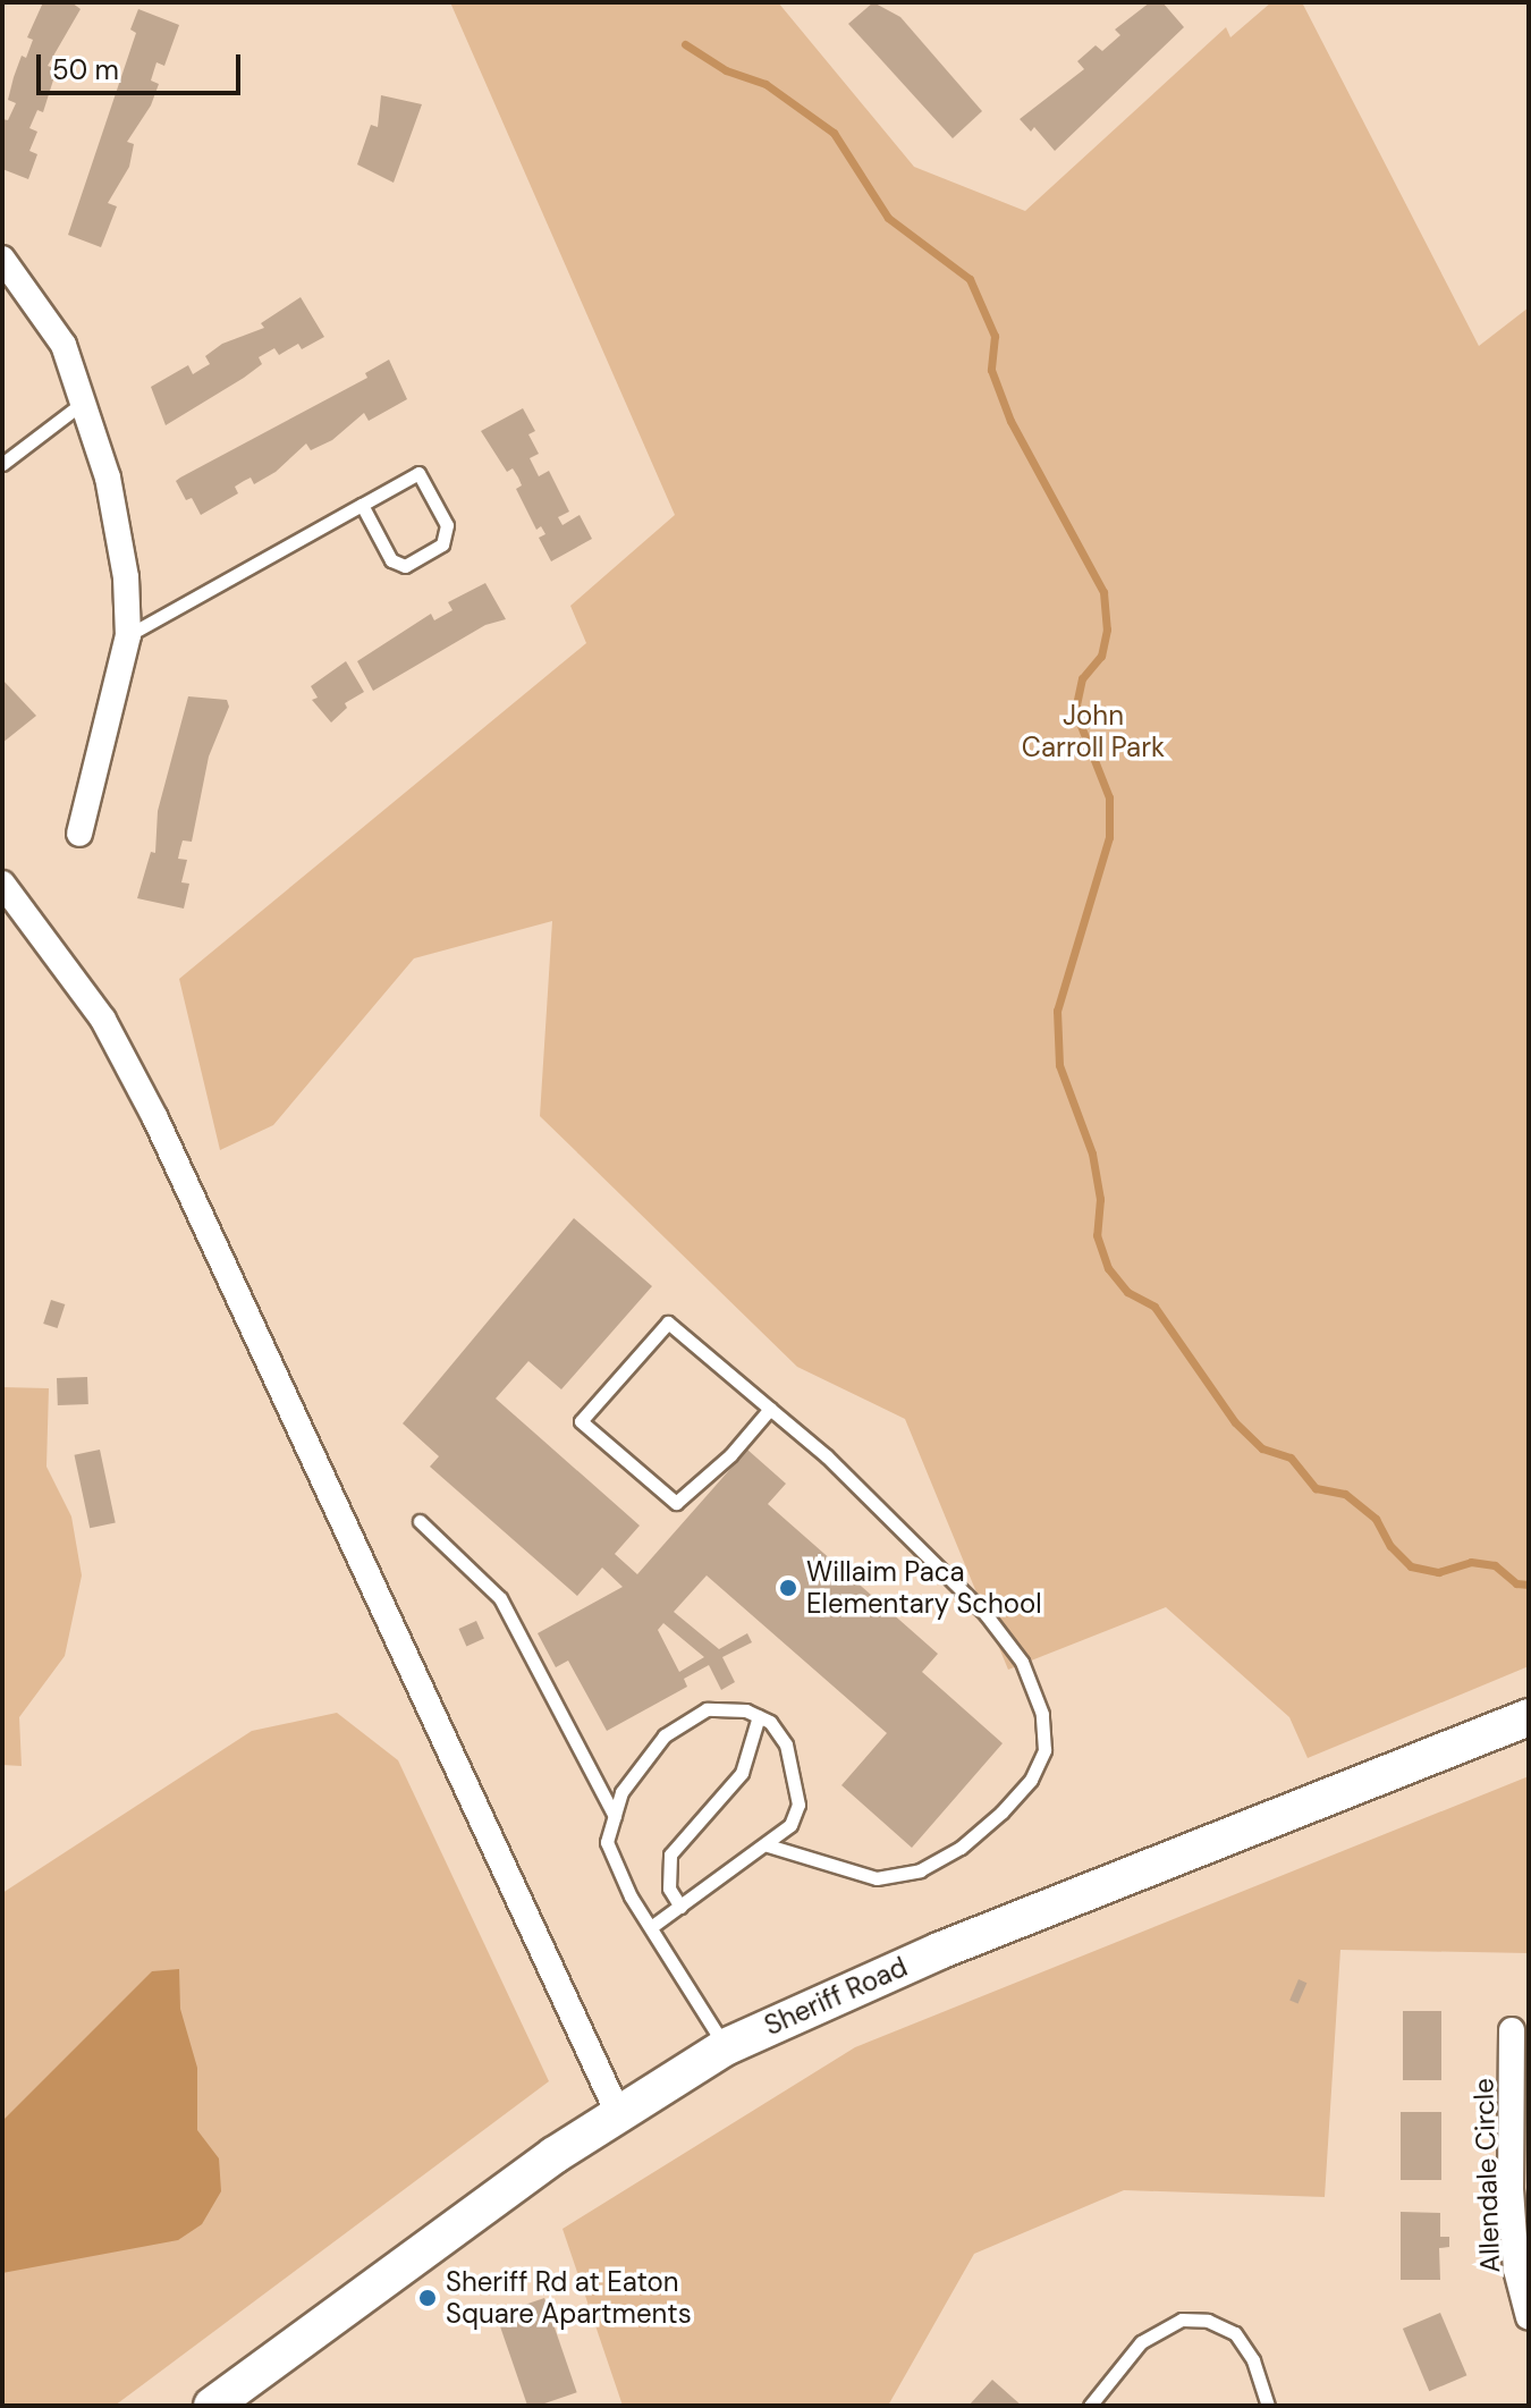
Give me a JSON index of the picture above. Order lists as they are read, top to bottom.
{
  "streets": {
    "main road": ["Sheriff Road"],
    "street": ["Allendale Circle"]
  },
  "parks": ["John Carroll Park"],
  "places": ["Willaim Paca Elementary School", "Sheriff Rd at Eaton Square Apartments"],
  "scale_bar": "50 m"
}
